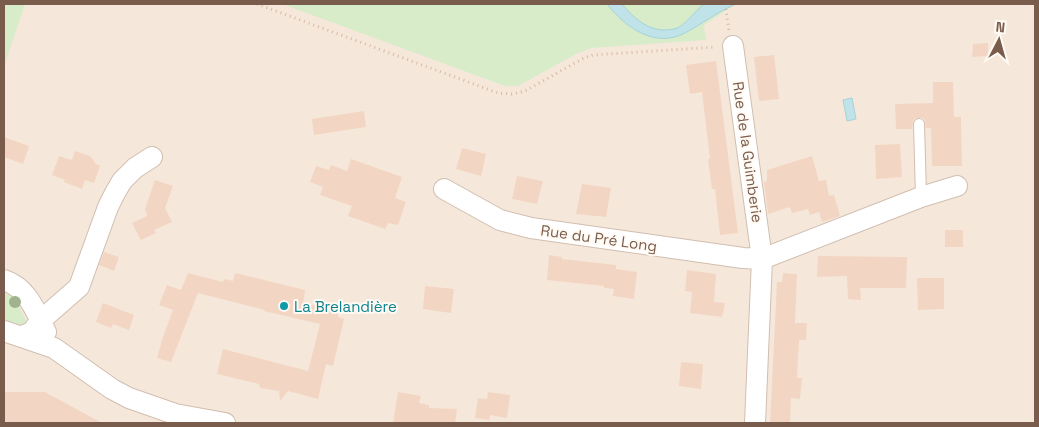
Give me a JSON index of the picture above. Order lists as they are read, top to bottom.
{
  "streets": {
    "street": ["Rue de la Guimberie", "Rue du Pré Long"]
  },
  "crossings": [
    ["Rue de la Guimberie", "Rue du Pré Long"]
  ],
  "places": ["La Brelandière"],
  "north": "top"
}
